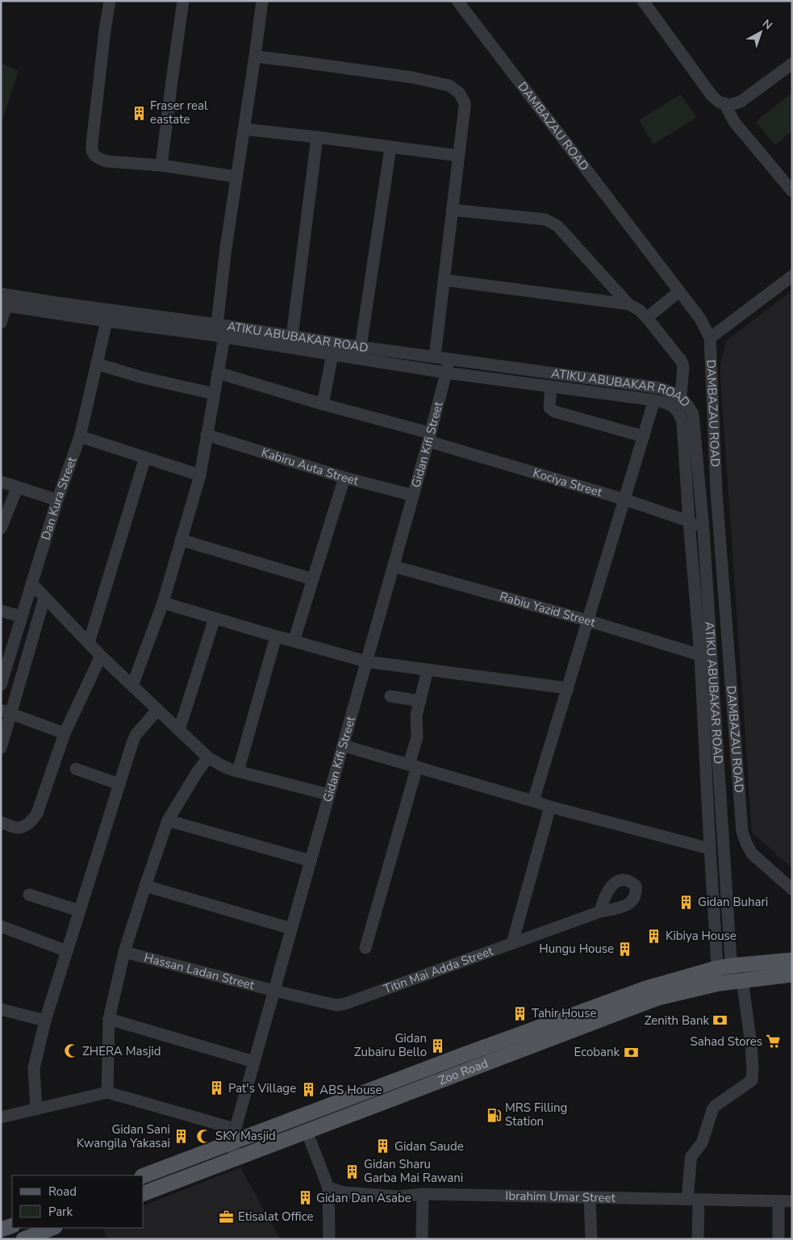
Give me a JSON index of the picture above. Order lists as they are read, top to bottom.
{
  "streets": {
    "main road": ["Zoo Road"],
    "street": [
      "DAMBAZAU ROAD",
      "ATIKU ABUBAKAR ROAD",
      "Gidan Kifi Street",
      "Kabiru Auta Street",
      "Kociya Street",
      "Dan Kura Street",
      "Rabiu Yazid Street",
      "Titin Mai Adda Street",
      "Hassan Ladan Street",
      "Ibrahim Umar Street"
    ]
  },
  "crossings": [
    ["DAMBAZAU ROAD", "Kociya Street"],
    ["ATIKU ABUBAKAR ROAD", "Gidan Kifi Street"],
    ["ATIKU ABUBAKAR ROAD", "Kociya Street"],
    ["ATIKU ABUBAKAR ROAD", "Dan Kura Street"],
    ["ATIKU ABUBAKAR ROAD", "Zoo Road"],
    ["Gidan Kifi Street", "Kabiru Auta Street"],
    ["Gidan Kifi Street", "Kociya Street"],
    ["Gidan Kifi Street", "Rabiu Yazid Street"],
    ["Gidan Kifi Street", "Titin Mai Adda Street"],
    ["Gidan Kifi Street", "Hassan Ladan Street"],
    ["Gidan Kifi Street", "Zoo Road"],
    ["Titin Mai Adda Street", "Hassan Ladan Street"]
  ],
  "places": {
    "building": [
      "Fraser real eastate",
      "Gidan Buhari",
      "Kibiya House",
      "Hungu House",
      "Tahir House",
      "Gidan Zubairu Bello",
      "Pat's Village",
      "ABS House",
      "Gidan Sani Kwangila Yakasai",
      "Gidan Saude",
      "Gidan Sharu Garba Mai Rawani",
      "Gidan Dan Asabe"
    ],
    "bank": ["Zenith Bank", "Ecobank"],
    "supermarket": ["Sahad Stores"],
    "mosque": ["ZHERA Masjid", "SKY Masjid"],
    "fuel station": ["MRS Filling Station"],
    "office": ["Etisalat Office"]
  },
  "legend": ["Road", "Park"],
  "north": "top right"
}
